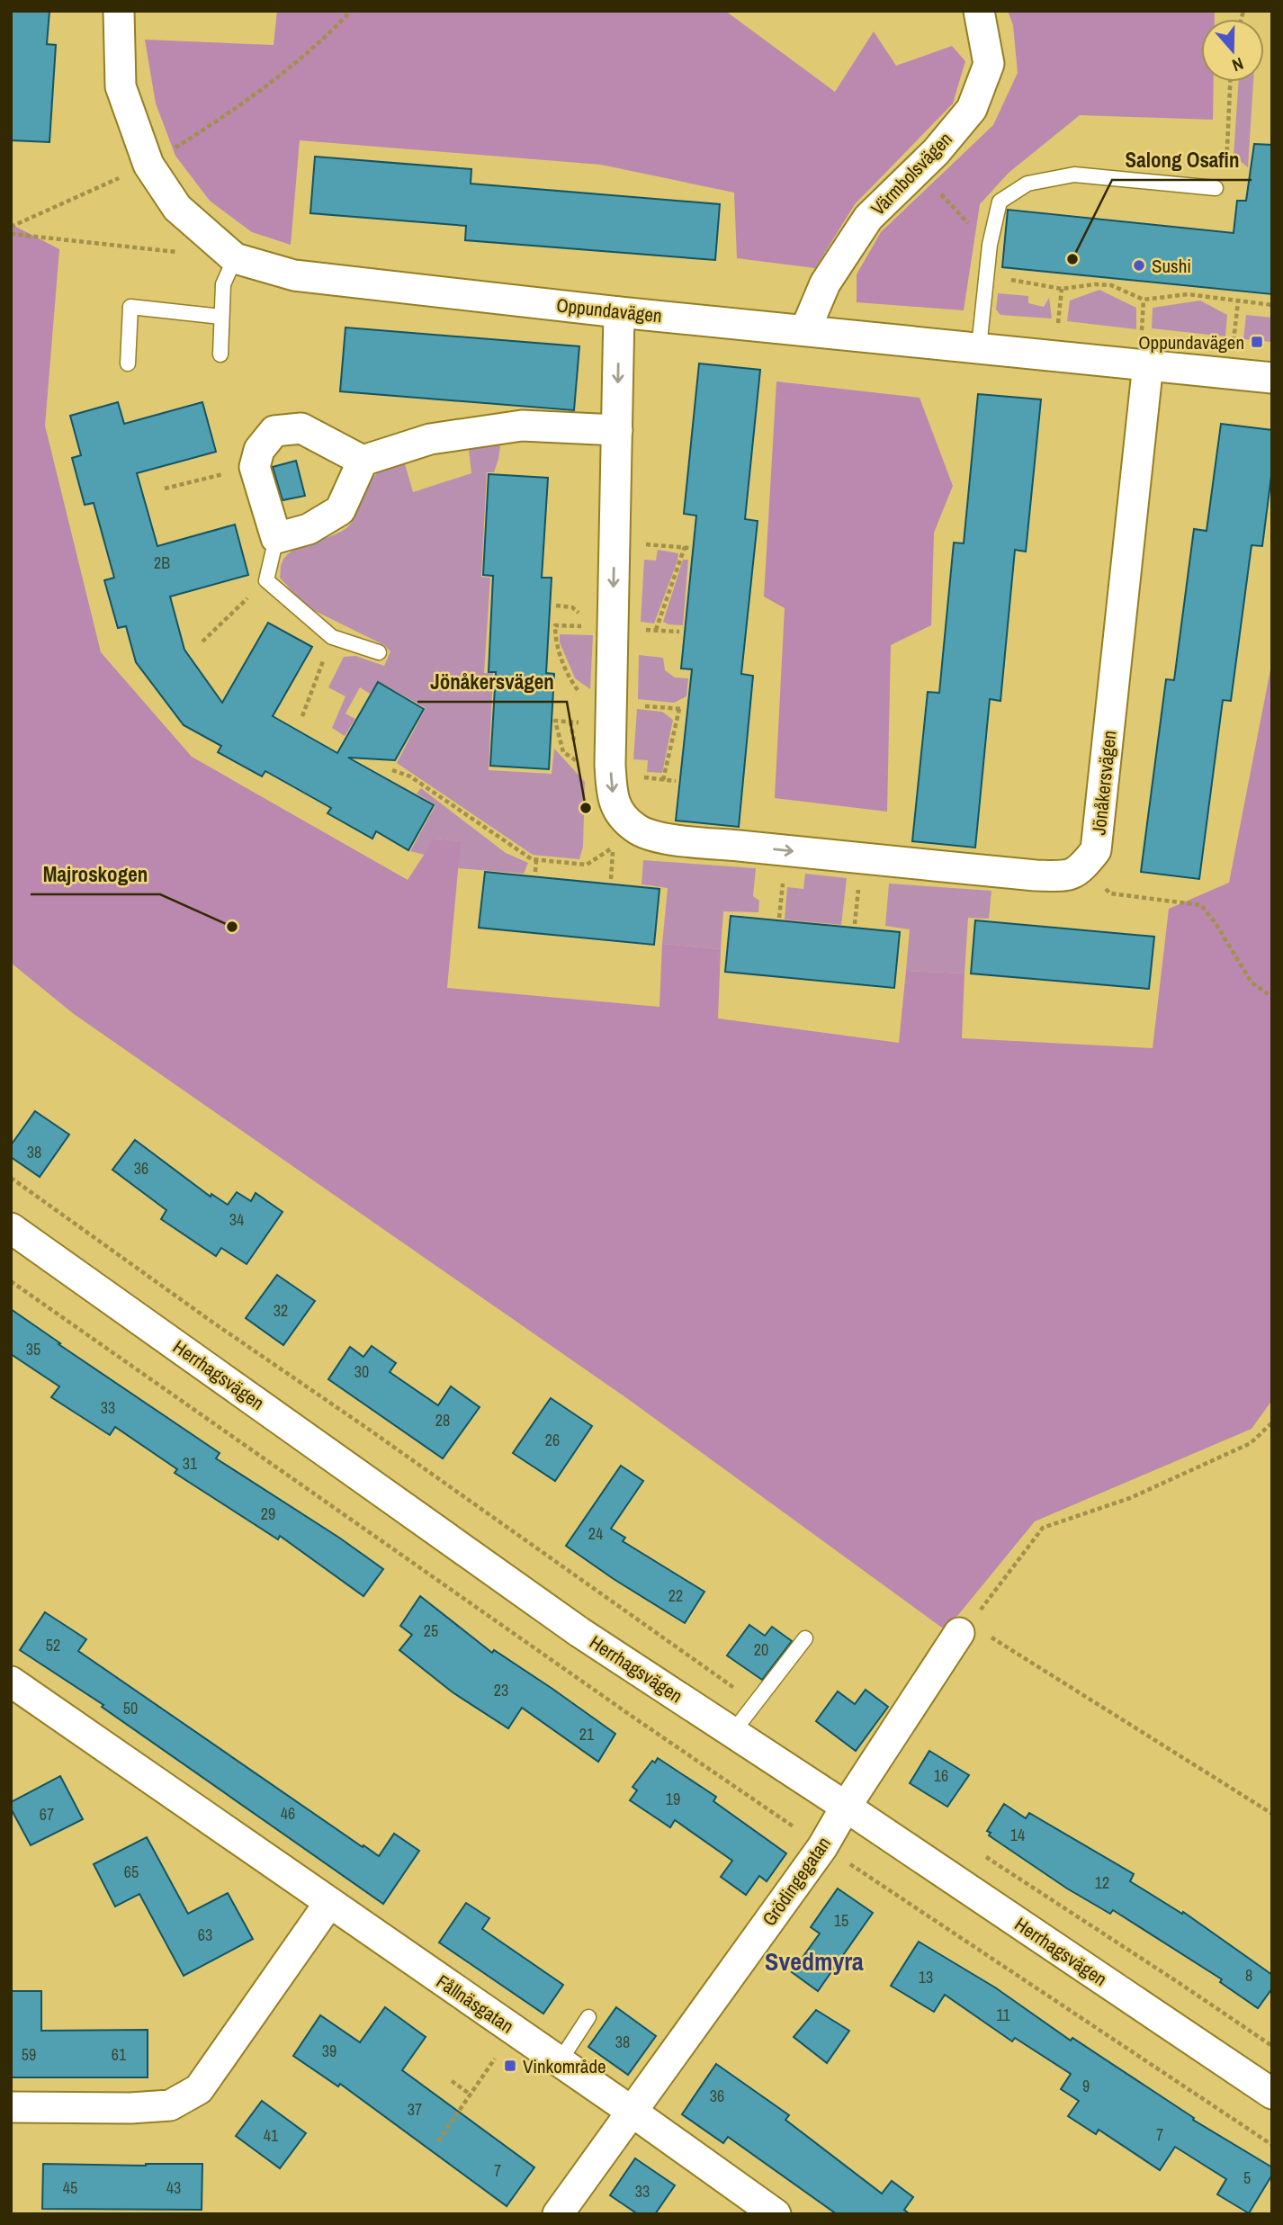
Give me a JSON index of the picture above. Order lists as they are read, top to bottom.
{
  "streets": {
    "street": [
      "Värmbolsvägen",
      "Oppundavägen",
      "Jönåkersvägen",
      "Herrhagsvägen",
      "Grödingegatan",
      "Fållnäsgatan"
    ]
  },
  "crossings": [
    ["Värmbolsvägen", "Oppundavägen"],
    ["Oppundavägen", "Jönåkersvägen"],
    ["Herrhagsvägen", "Grödingegatan"],
    ["Grödingegatan", "Fållnäsgatan"]
  ],
  "districts": ["Svedmyra"],
  "places": {
    "other": [
      "Salong Osafin",
      "Sushi",
      "Jönåkersvägen",
      "Majroskogen"
    ],
    "transit": ["Oppundavägen", "Vinkområde"]
  },
  "house_numbers": [
    "2B",
    "38",
    "36",
    "34",
    "32",
    "35",
    "30",
    "33",
    "28",
    "26",
    "31",
    "29",
    "24",
    "22",
    "25",
    "52",
    "20",
    "23",
    "50",
    "21",
    "16",
    "19",
    "46",
    "67",
    "14",
    "65",
    "12",
    "15",
    "63",
    "8",
    "13",
    "11",
    "38",
    "39",
    "59",
    "61",
    "9",
    "36",
    "37",
    "7",
    "41",
    "7",
    "5",
    "45",
    "43",
    "33"
  ],
  "north": "bottom"
}
